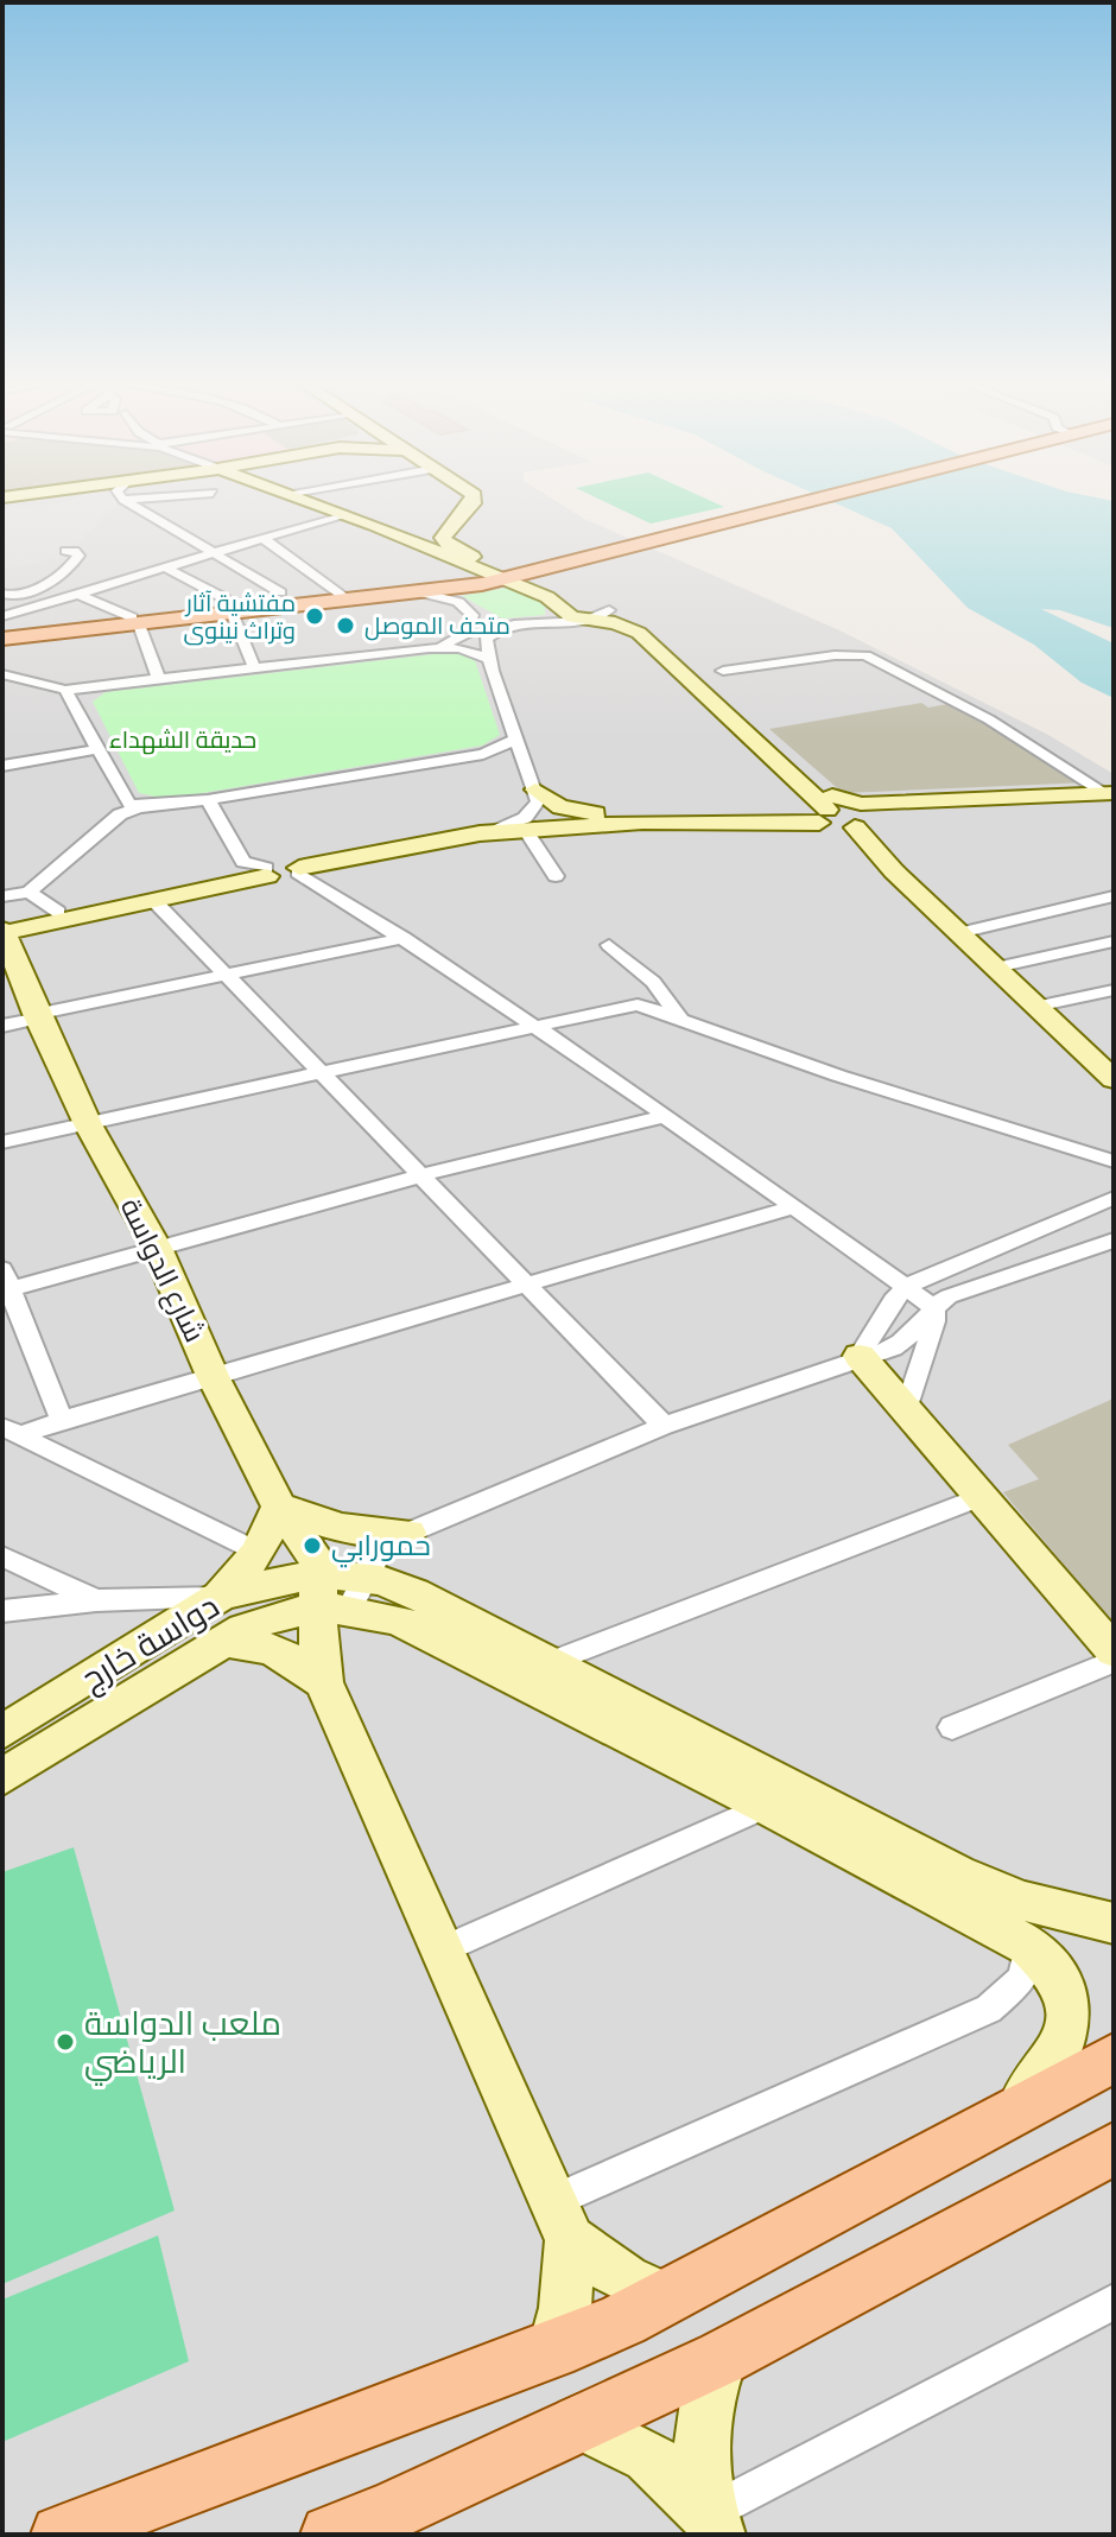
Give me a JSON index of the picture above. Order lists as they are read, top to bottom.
{
  "streets": {
    "street": ["شارع الدواسة", "دواسة خارج"]
  },
  "crossings": [
    ["شارع الدواسة", "دواسة خارج"]
  ],
  "parks": ["حديقة الشهداء"],
  "places": [
    "مفتشية آثار وتراث نينوى",
    "متحف الموصل",
    "حمورابي",
    "ملعب الدواسة الرياضي"
  ]
}
